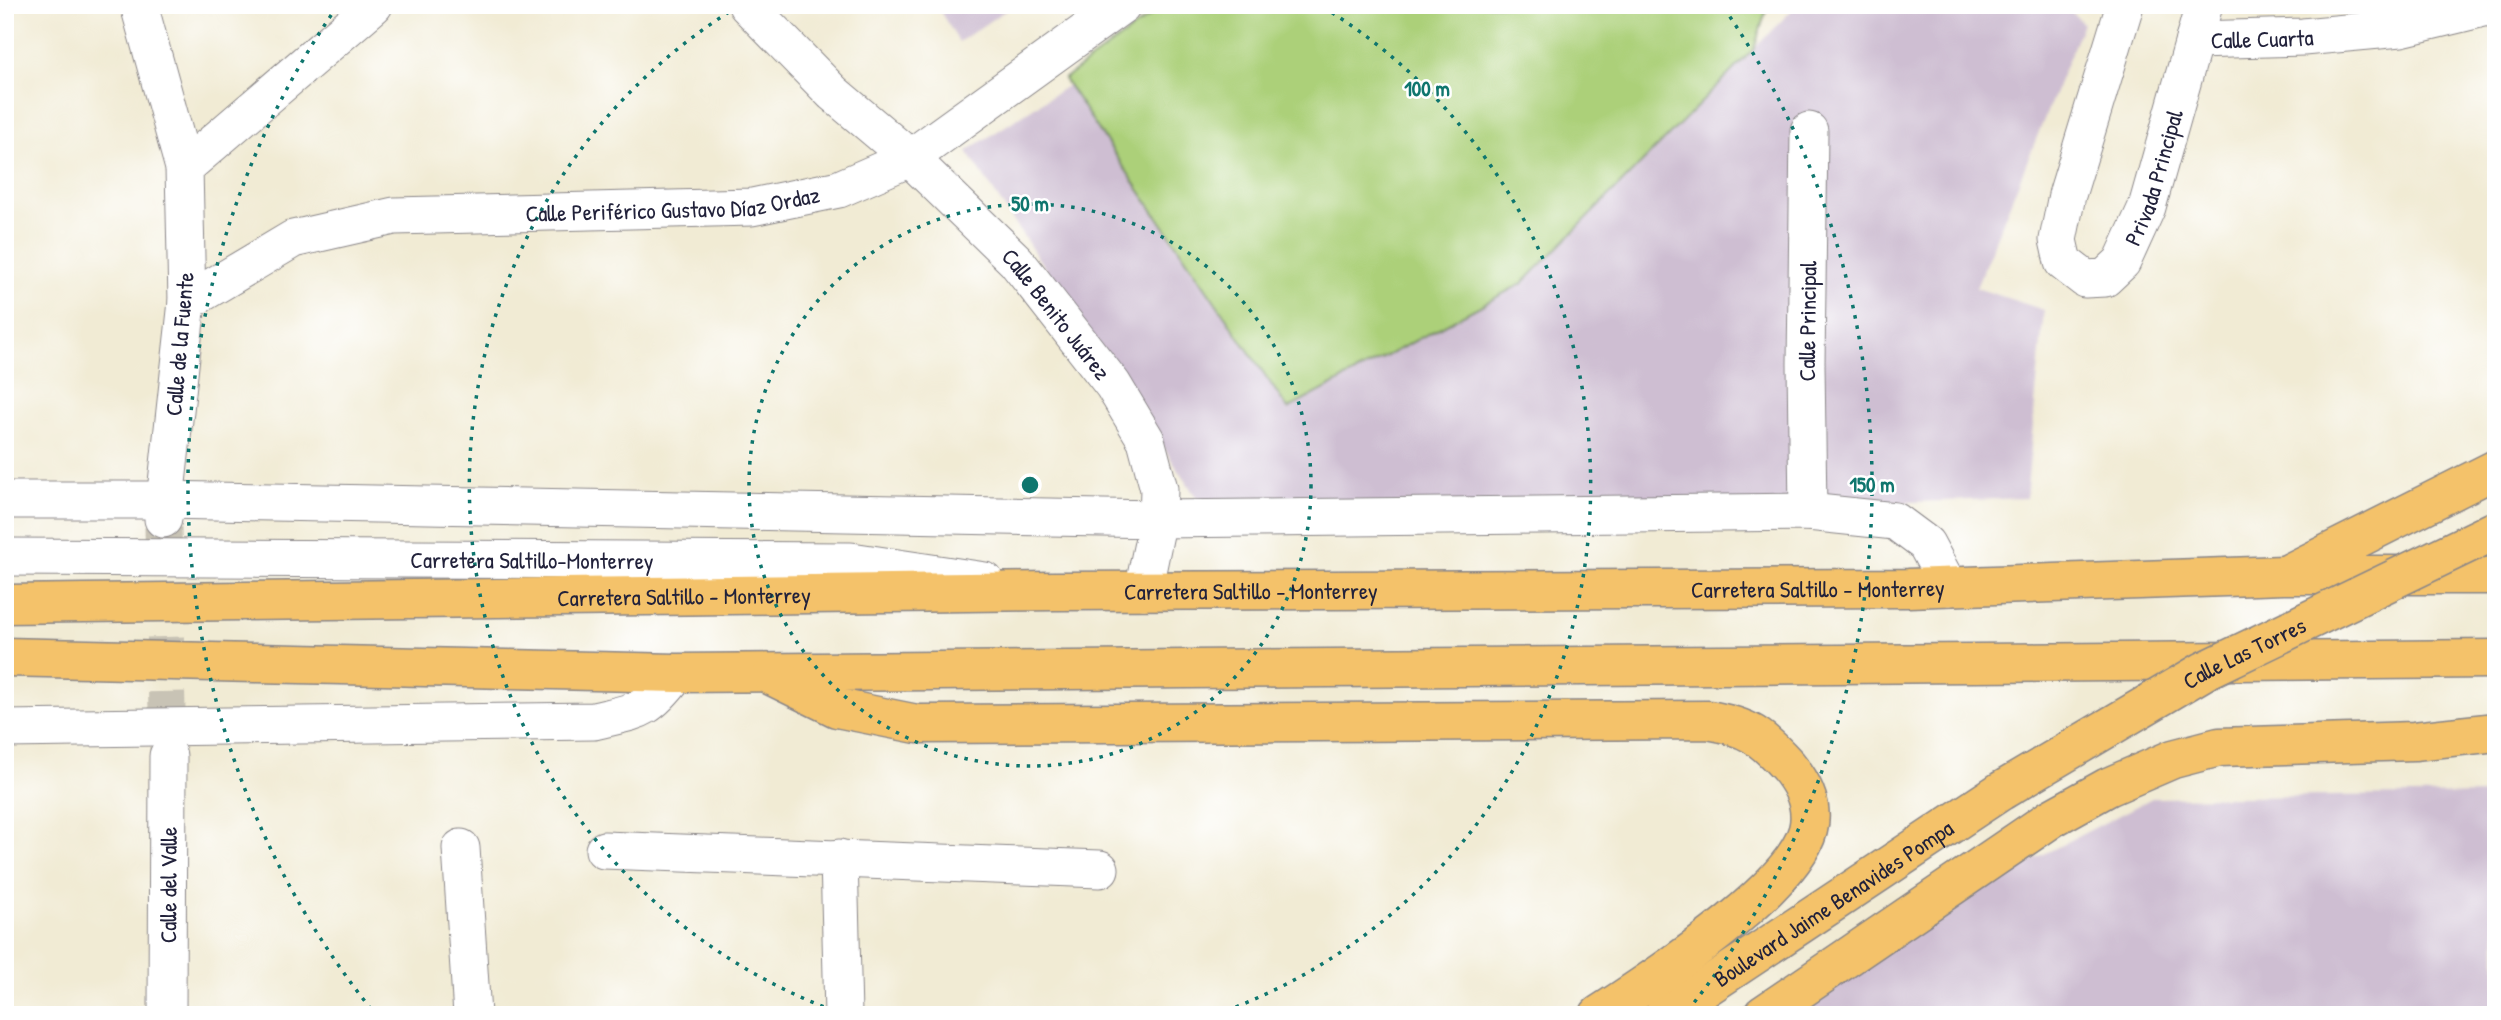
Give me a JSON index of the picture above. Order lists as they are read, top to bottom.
{
  "streets": {
    "main road": ["Carretera Saltillo - Monterrey", "Calle Las Torres", "Boulevard Jaime Benavides Pompa"],
    "street": [
      "Calle Cuarta",
      "Privada Principal",
      "Calle Periférico Gustavo Díaz Ordaz",
      "Calle Benito Juárez",
      "Calle Principal",
      "Calle de la Fuente",
      "Carretera Saltillo-Monterrey",
      "Calle del Valle"
    ]
  },
  "crossings": [
    ["Calle Cuarta", "Privada Principal"],
    ["Calle Periférico Gustavo Díaz Ordaz", "Calle Benito Juárez"],
    ["Calle Periférico Gustavo Díaz Ordaz", "Calle de la Fuente"],
    ["Calle Benito Juárez", "Carretera Saltillo - Monterrey"],
    ["Carretera Saltillo-Monterrey", "Carretera Saltillo - Monterrey"],
    ["Calle Las Torres", "Boulevard Jaime Benavides Pompa"]
  ],
  "rings": ["100 m", "50 m", "150 m"]
}
